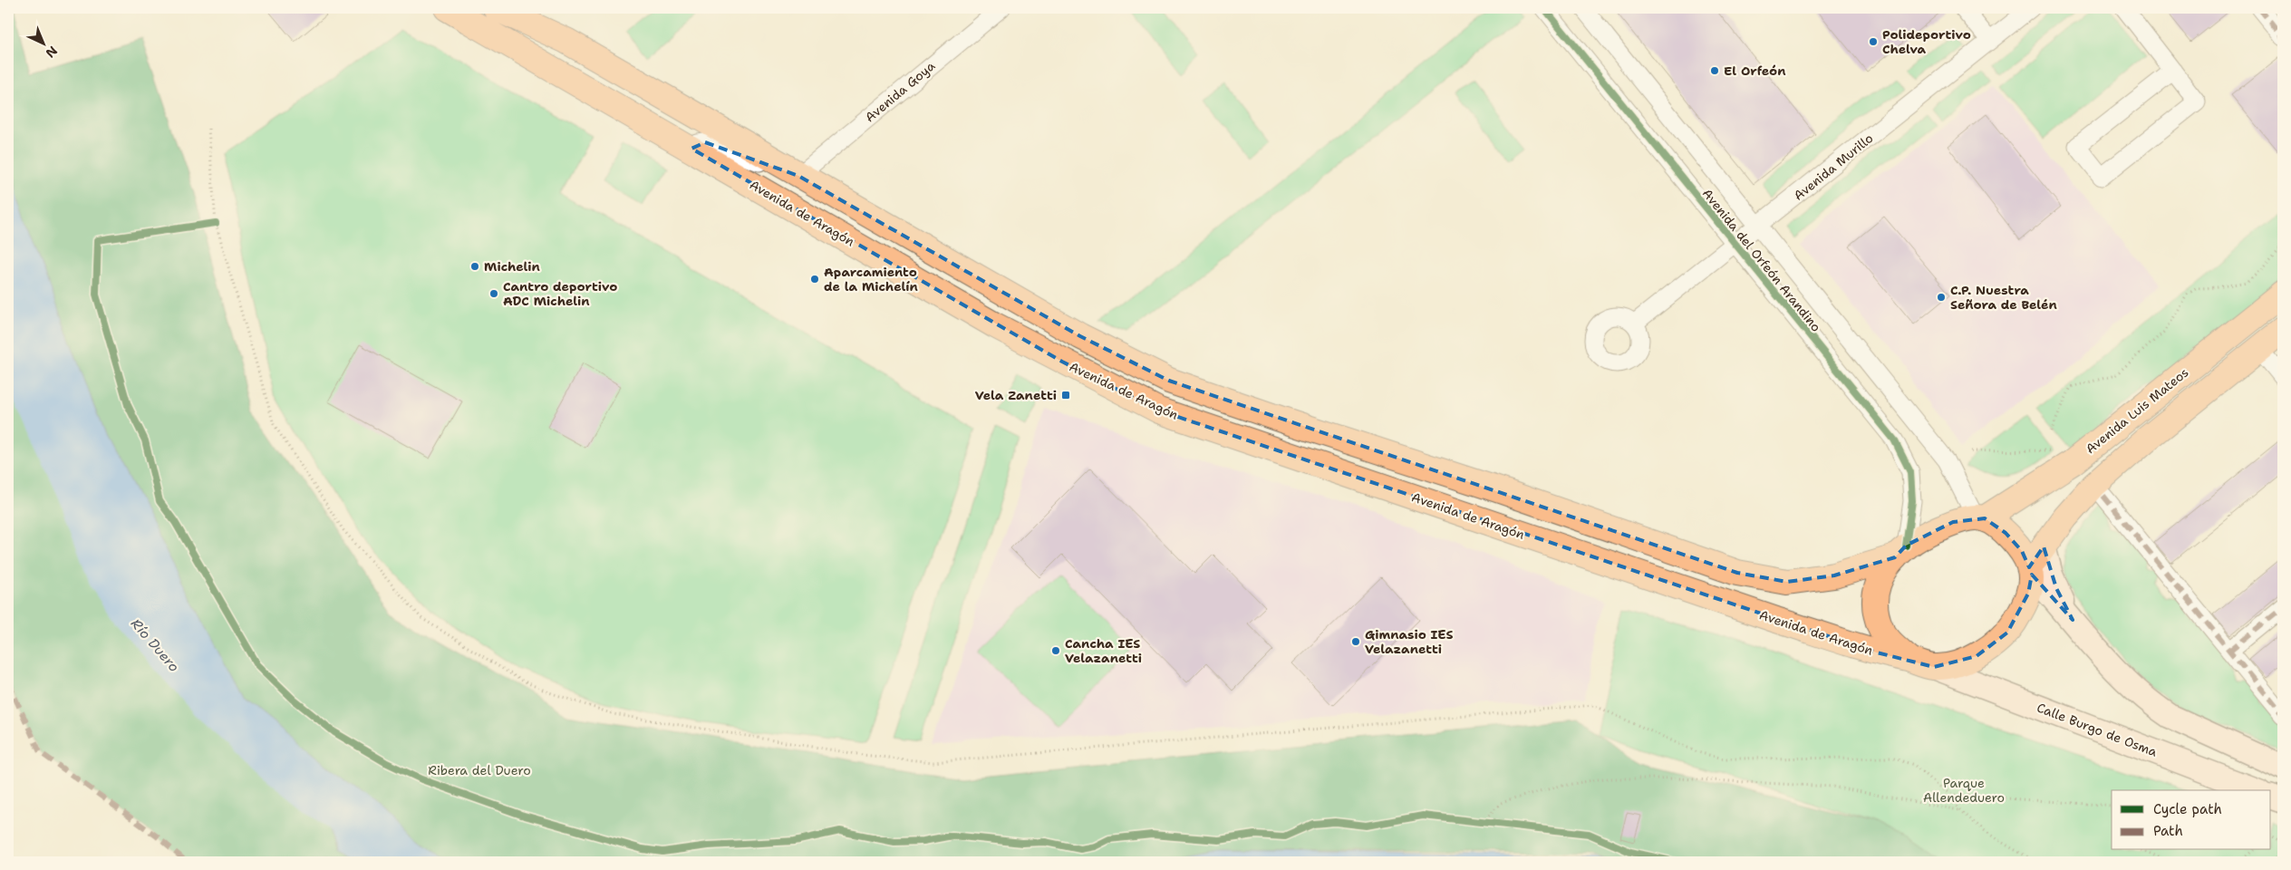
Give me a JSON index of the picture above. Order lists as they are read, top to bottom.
{
  "streets": {
    "highway": ["Avenida de Aragón", "Avenida Luis Mateos"],
    "street": [
      "Avenida Goya",
      "Avenida Murillo",
      "Avenida del Orfeón Arandino",
      "Calle Burgo de Osma"
    ]
  },
  "crossings": [
    ["Avenida Murillo", "Avenida del Orfeón Arandino"],
    ["Avenida de Aragón", "Avenida del Orfeón Arandino"],
    ["Avenida de Aragón", "Avenida Luis Mateos"],
    ["Avenida de Aragón", "Calle Burgo de Osma"],
    ["Avenida del Orfeón Arandino", "Avenida Luis Mateos"],
    ["Avenida del Orfeón Arandino", "Calle Burgo de Osma"],
    ["Avenida Luis Mateos", "Calle Burgo de Osma"]
  ],
  "water": ["Río Duero"],
  "parks": ["Ribera del Duero", "Parque Allendeduero"],
  "places": {
    "other": [
      "Polideportivo Chelva",
      "El Orfeón",
      "Michelin",
      "Aparcamiento de la Michelín",
      "Cantro deportivo ADC Michelin",
      "C.P. Nuestra Señora de Belén",
      "Gimnasio IES Velazanetti",
      "Cancha IES Velazanetti"
    ],
    "transit": ["Vela Zanetti"]
  },
  "legend": ["Cycle path", "Path"],
  "north": "bottom right"
}
